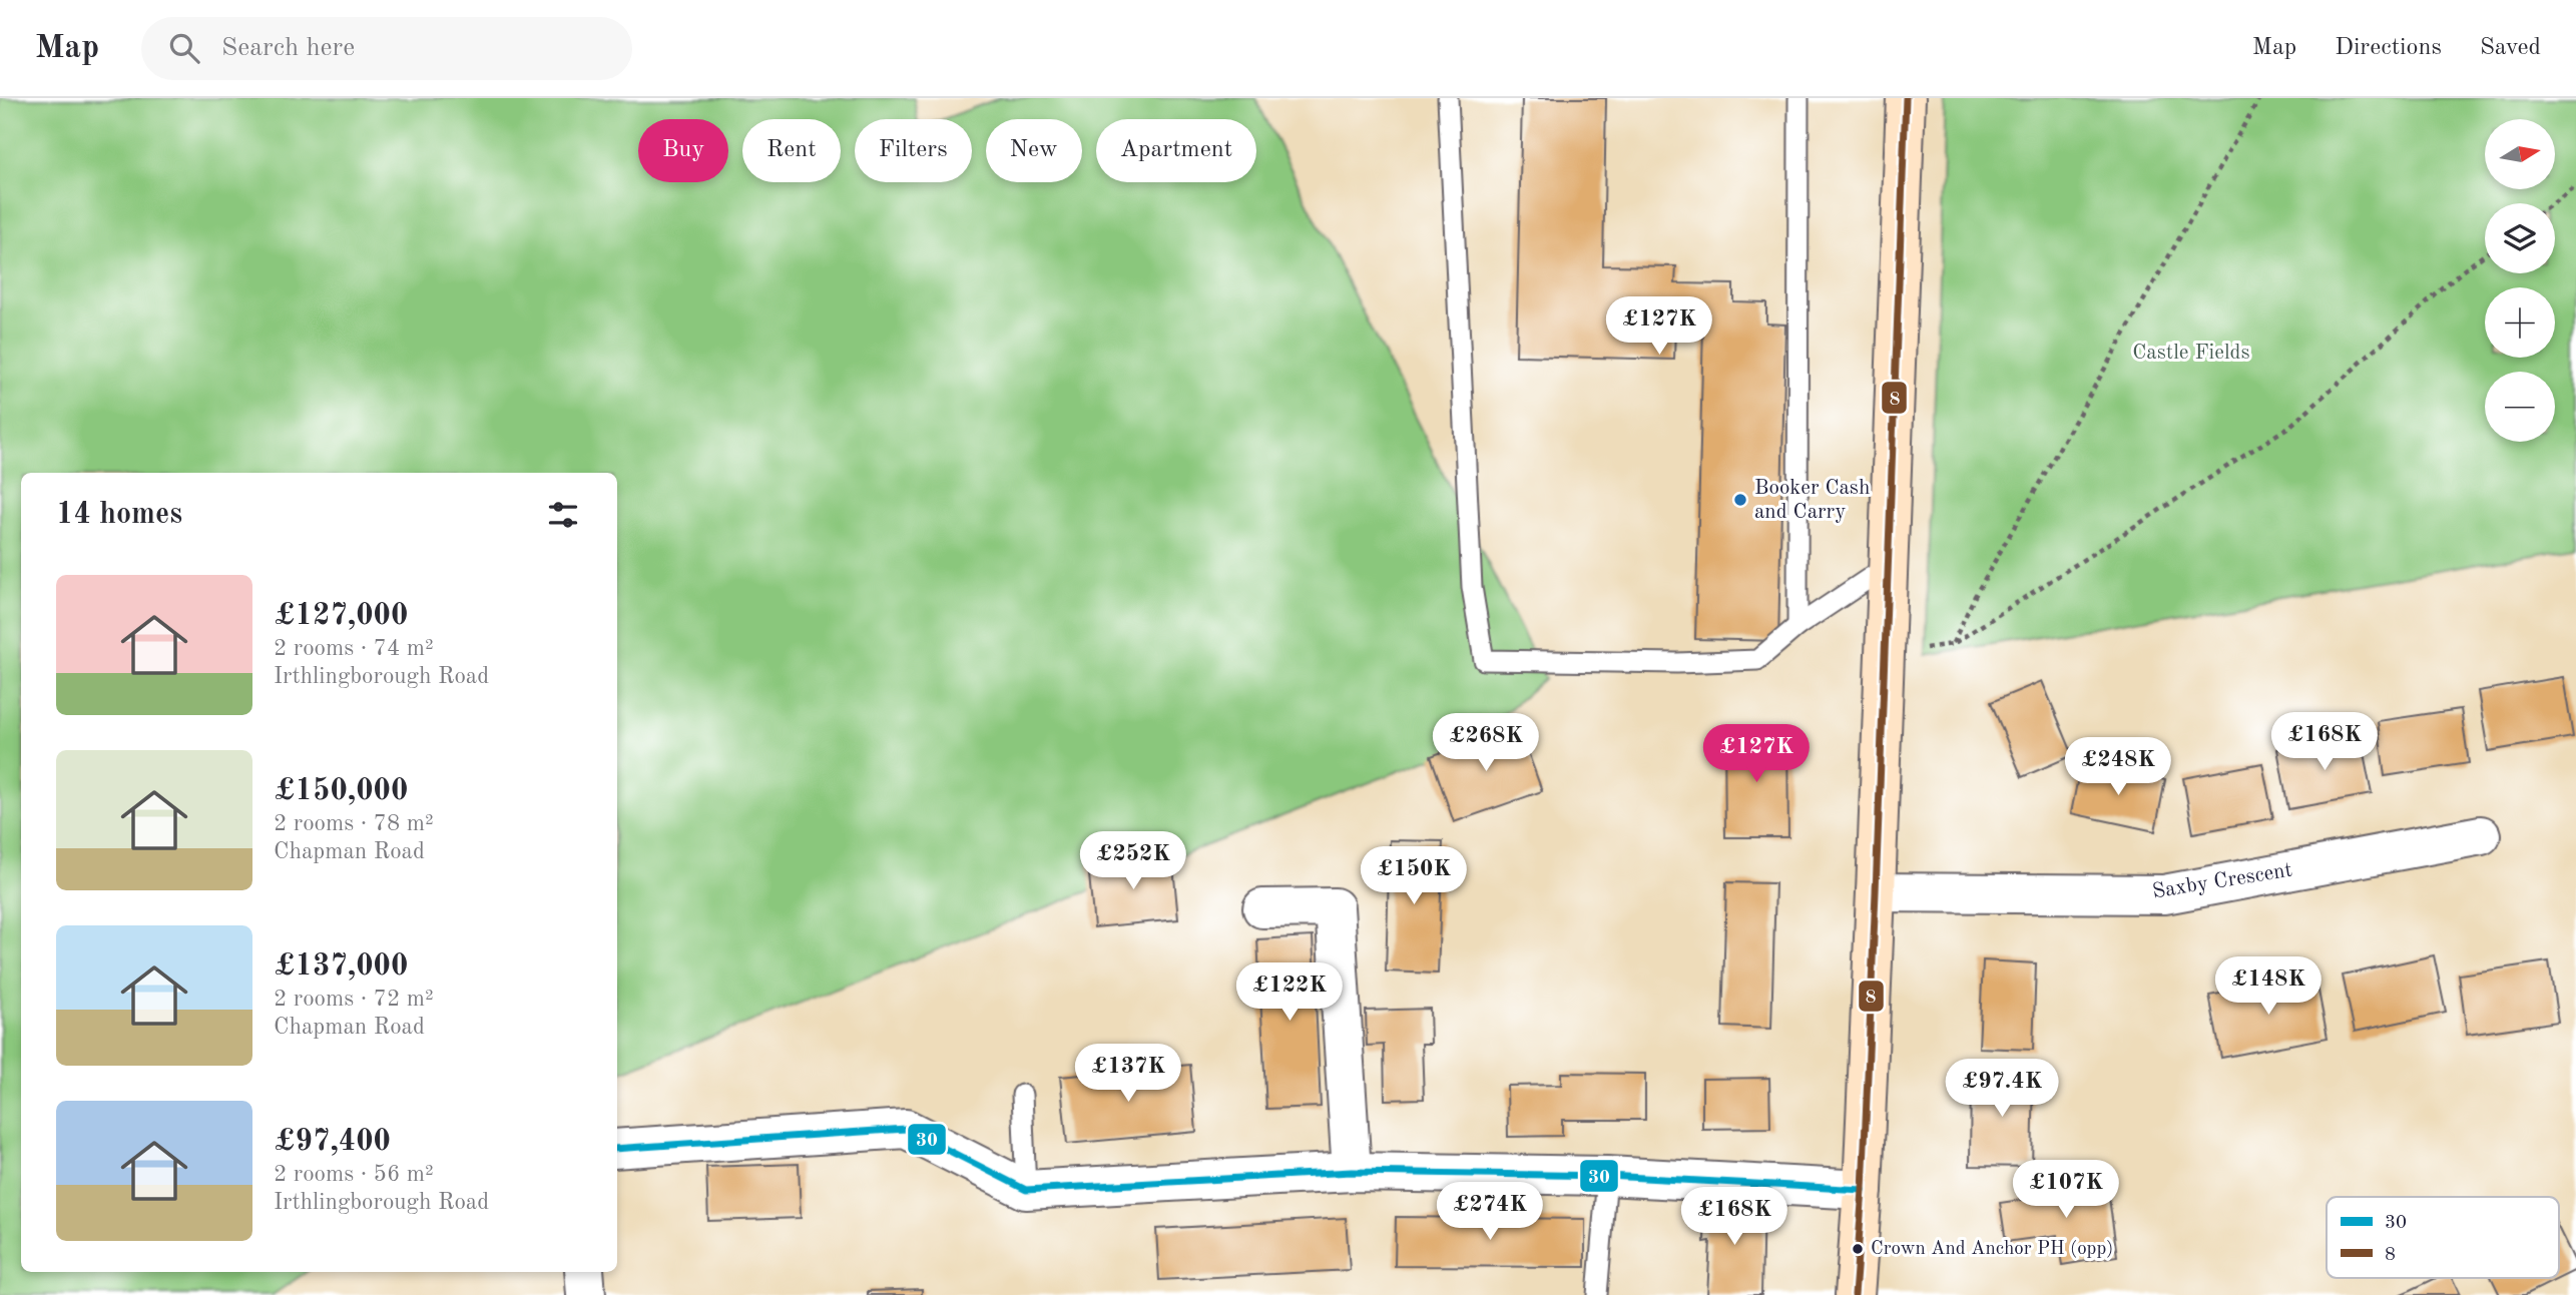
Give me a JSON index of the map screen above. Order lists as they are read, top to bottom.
{
  "streets": {
    "street": ["Saxby Crescent"]
  },
  "parks": ["Castle Fields"],
  "places": ["Booker Cash and Carry", "Crown And Anchor PH (opp)"],
  "lines": ["transit line 8", "transit line 30"],
  "legend": ["30", "8"],
  "north": "right",
  "page": {
    "header": "Map",
    "search": "Search here",
    "nav": ["Map", "Directions", "Saved"],
    "map_buttons": ["+", "−"],
    "chip": [
      "Buy",
      "Rent",
      "Filters",
      "New",
      "Apartment"
    ],
    "price": [
      "£127K",
      "£168K",
      "£268K",
      "£127K",
      "£248K",
      "£252K",
      "£150K",
      "£148K",
      "£122K",
      "£137K",
      "£97.4K",
      "£107K",
      "£274K",
      "£168K"
    ],
    "heading": "14 homes",
    "list": [
      {
        "name": "£127,000",
        "note": "2 rooms · 74 m² · Irthlingborough Road"
      },
      {
        "name": "£150,000",
        "note": "2 rooms · 78 m² · Chapman Road"
      },
      {
        "name": "£137,000",
        "note": "2 rooms · 72 m² · Chapman Road"
      },
      {
        "name": "£97,400",
        "note": "2 rooms · 56 m² · Irthlingborough Road"
      }
    ]
  }
}
